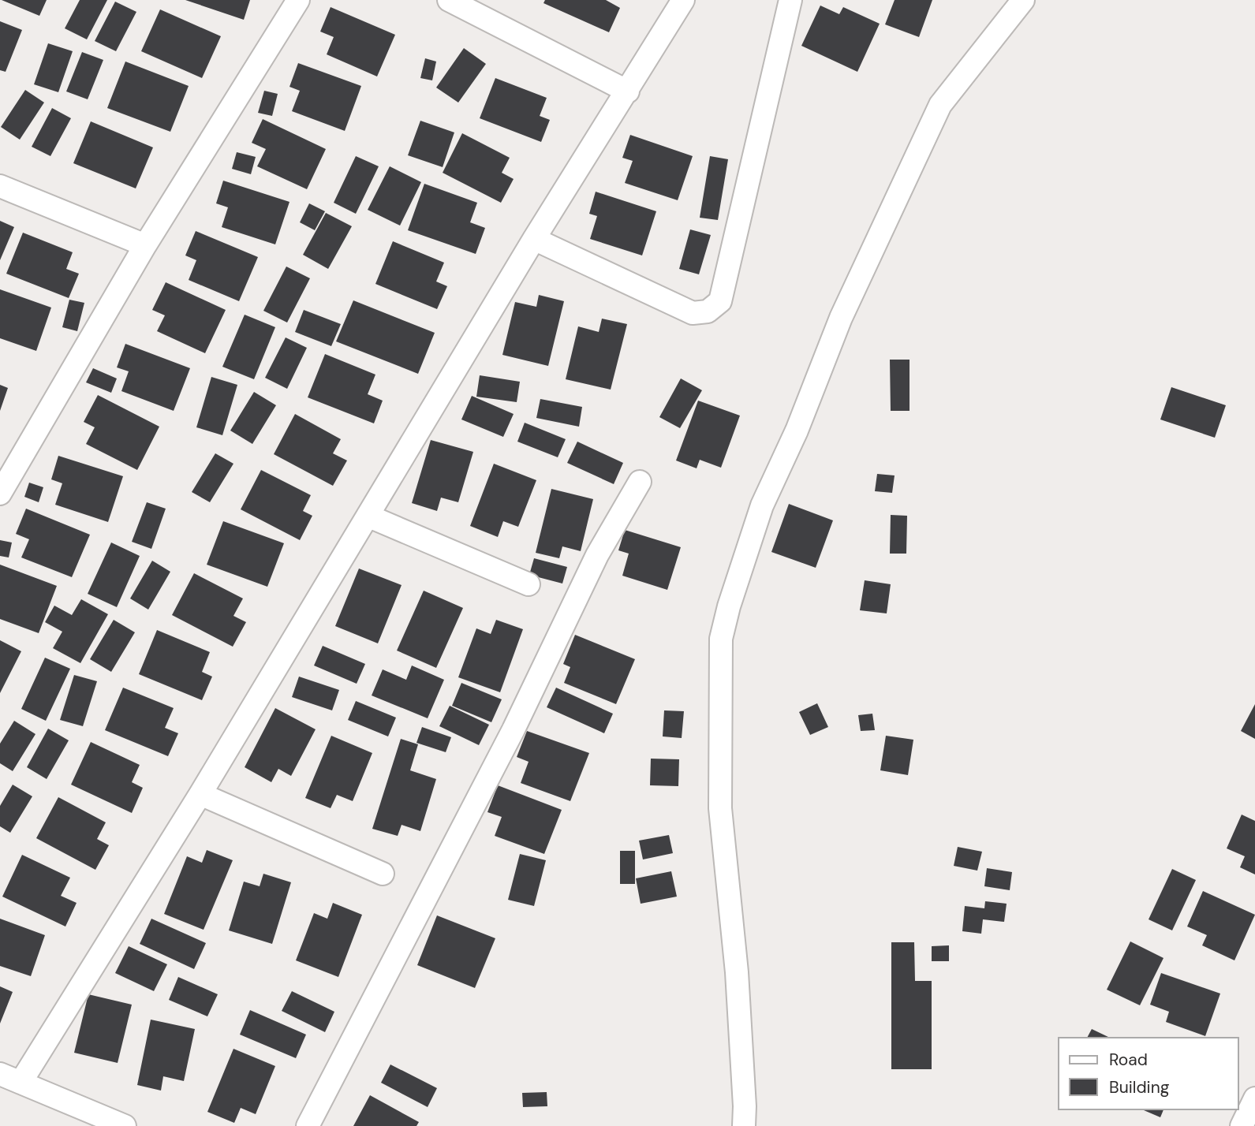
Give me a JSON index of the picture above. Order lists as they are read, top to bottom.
{
  "legend": ["Road", "Building"]
}
